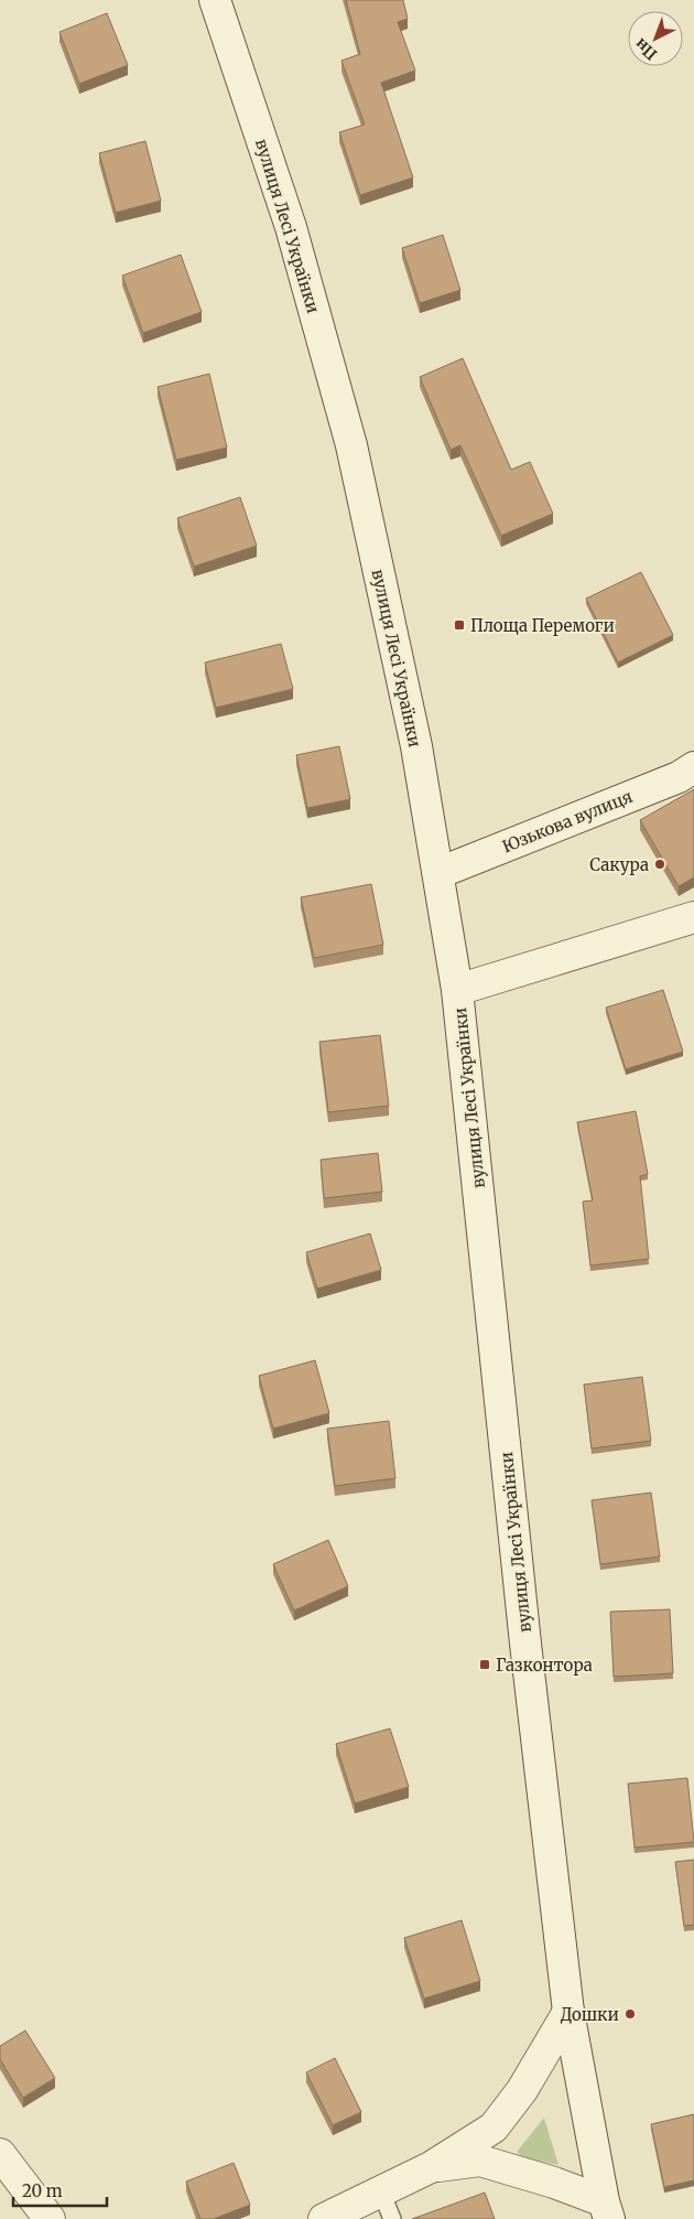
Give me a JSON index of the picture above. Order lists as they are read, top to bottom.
{
  "streets": {
    "main road": ["вулиця Лесі Українки", "Юзькова вулиця"]
  },
  "crossings": [
    ["вулиця Лесі Українки", "Юзькова вулиця"]
  ],
  "places": {
    "transit": ["Площа Перемоги", "Газконтора"],
    "other": ["Сакура", "Дошки"]
  },
  "scale_bar": "20 m",
  "north": "bottom left"
}
